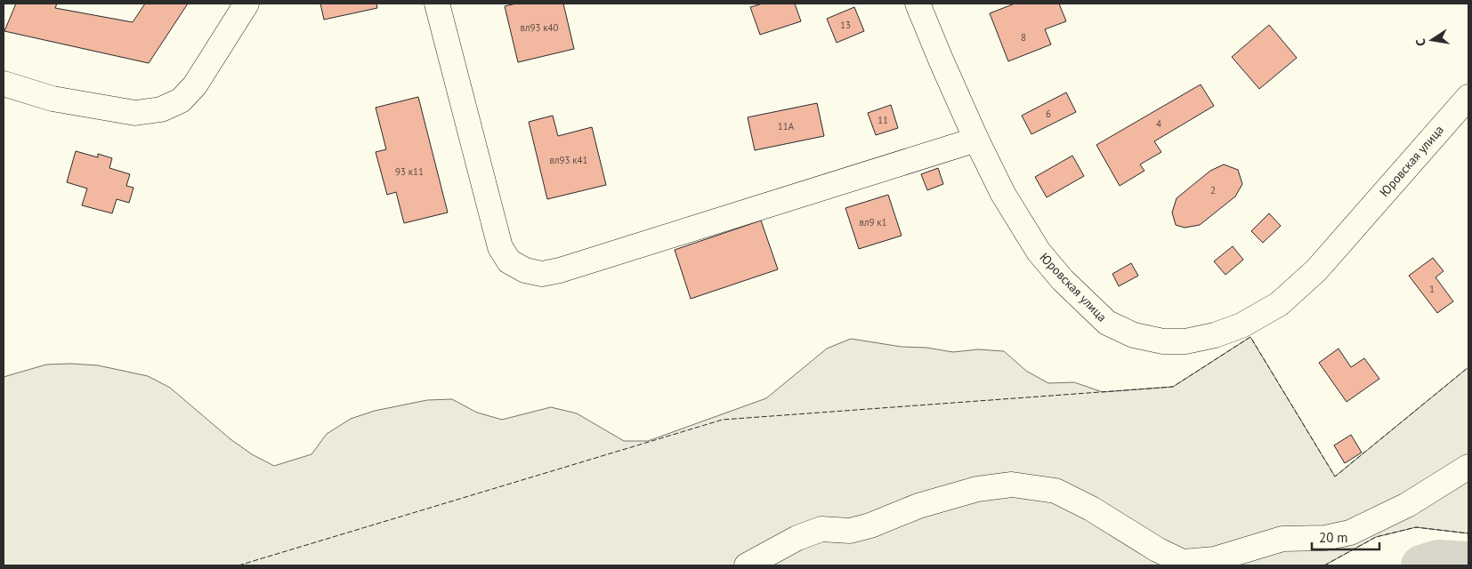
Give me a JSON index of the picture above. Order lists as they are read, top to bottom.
{
  "streets": {
    "street": ["Юровская улица"]
  },
  "house_numbers": [
    "13",
    "вл93 к40",
    "8",
    "6",
    "11",
    "4",
    "11А",
    "вл93 к41",
    "93 к11",
    "2",
    "вл9 к1",
    "1"
  ],
  "scale_bar": "20 m",
  "north": "left"
}
